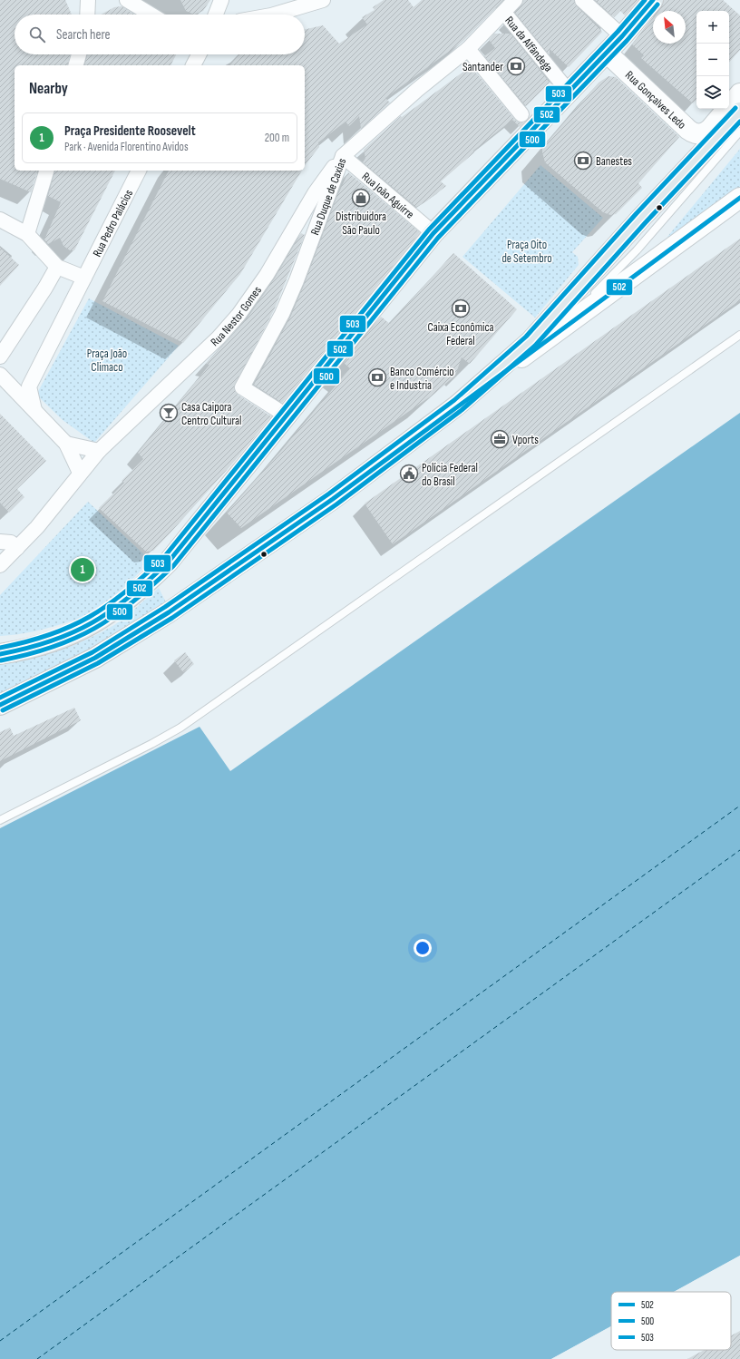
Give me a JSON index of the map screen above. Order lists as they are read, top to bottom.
{
  "streets": {
    "main road": ["Rua Gonçalves Ledo"],
    "street": [
      "Rua da Alfândega",
      "Rua João Aguirre",
      "Rua Duque de Caxias",
      "Rua Pedro Palácios",
      "Rua Nestor Gomes"
    ]
  },
  "crossings": [
    ["Rua da Alfândega", "Rua Duque de Caxias"],
    ["Rua João Aguirre", "Rua Duque de Caxias"],
    ["Rua João Aguirre", "Rua Nestor Gomes"],
    ["Rua Duque de Caxias", "Rua Nestor Gomes"]
  ],
  "parks": ["Praça Oito de Setembro", "Praça João Climaco"],
  "places": {
    "bank": [
      "Santander",
      "Banestes",
      "Caixa Econômica Federal",
      "Banco Comércio e Industria"
    ],
    "shop": ["Distribuidora São Paulo"],
    "bar": ["Casa Caipora Centro Cultural"],
    "office": ["Vports"],
    "public building": ["Polícia Federal do Brasil"]
  },
  "lines": ["transit line 502", "transit line 503", "transit line 500"],
  "legend": ["502", "500", "503"],
  "north": "top left",
  "page": {
    "map_buttons": ["+", "−"],
    "search": "Search here",
    "heading": "Nearby",
    "list": [
      {
        "mark": "1",
        "name": "Praça Presidente Roosevelt",
        "note": "Park · Avenida Florentino Avidos",
        "value": "200 m"
      }
    ],
    "pins": "1"
  }
}
